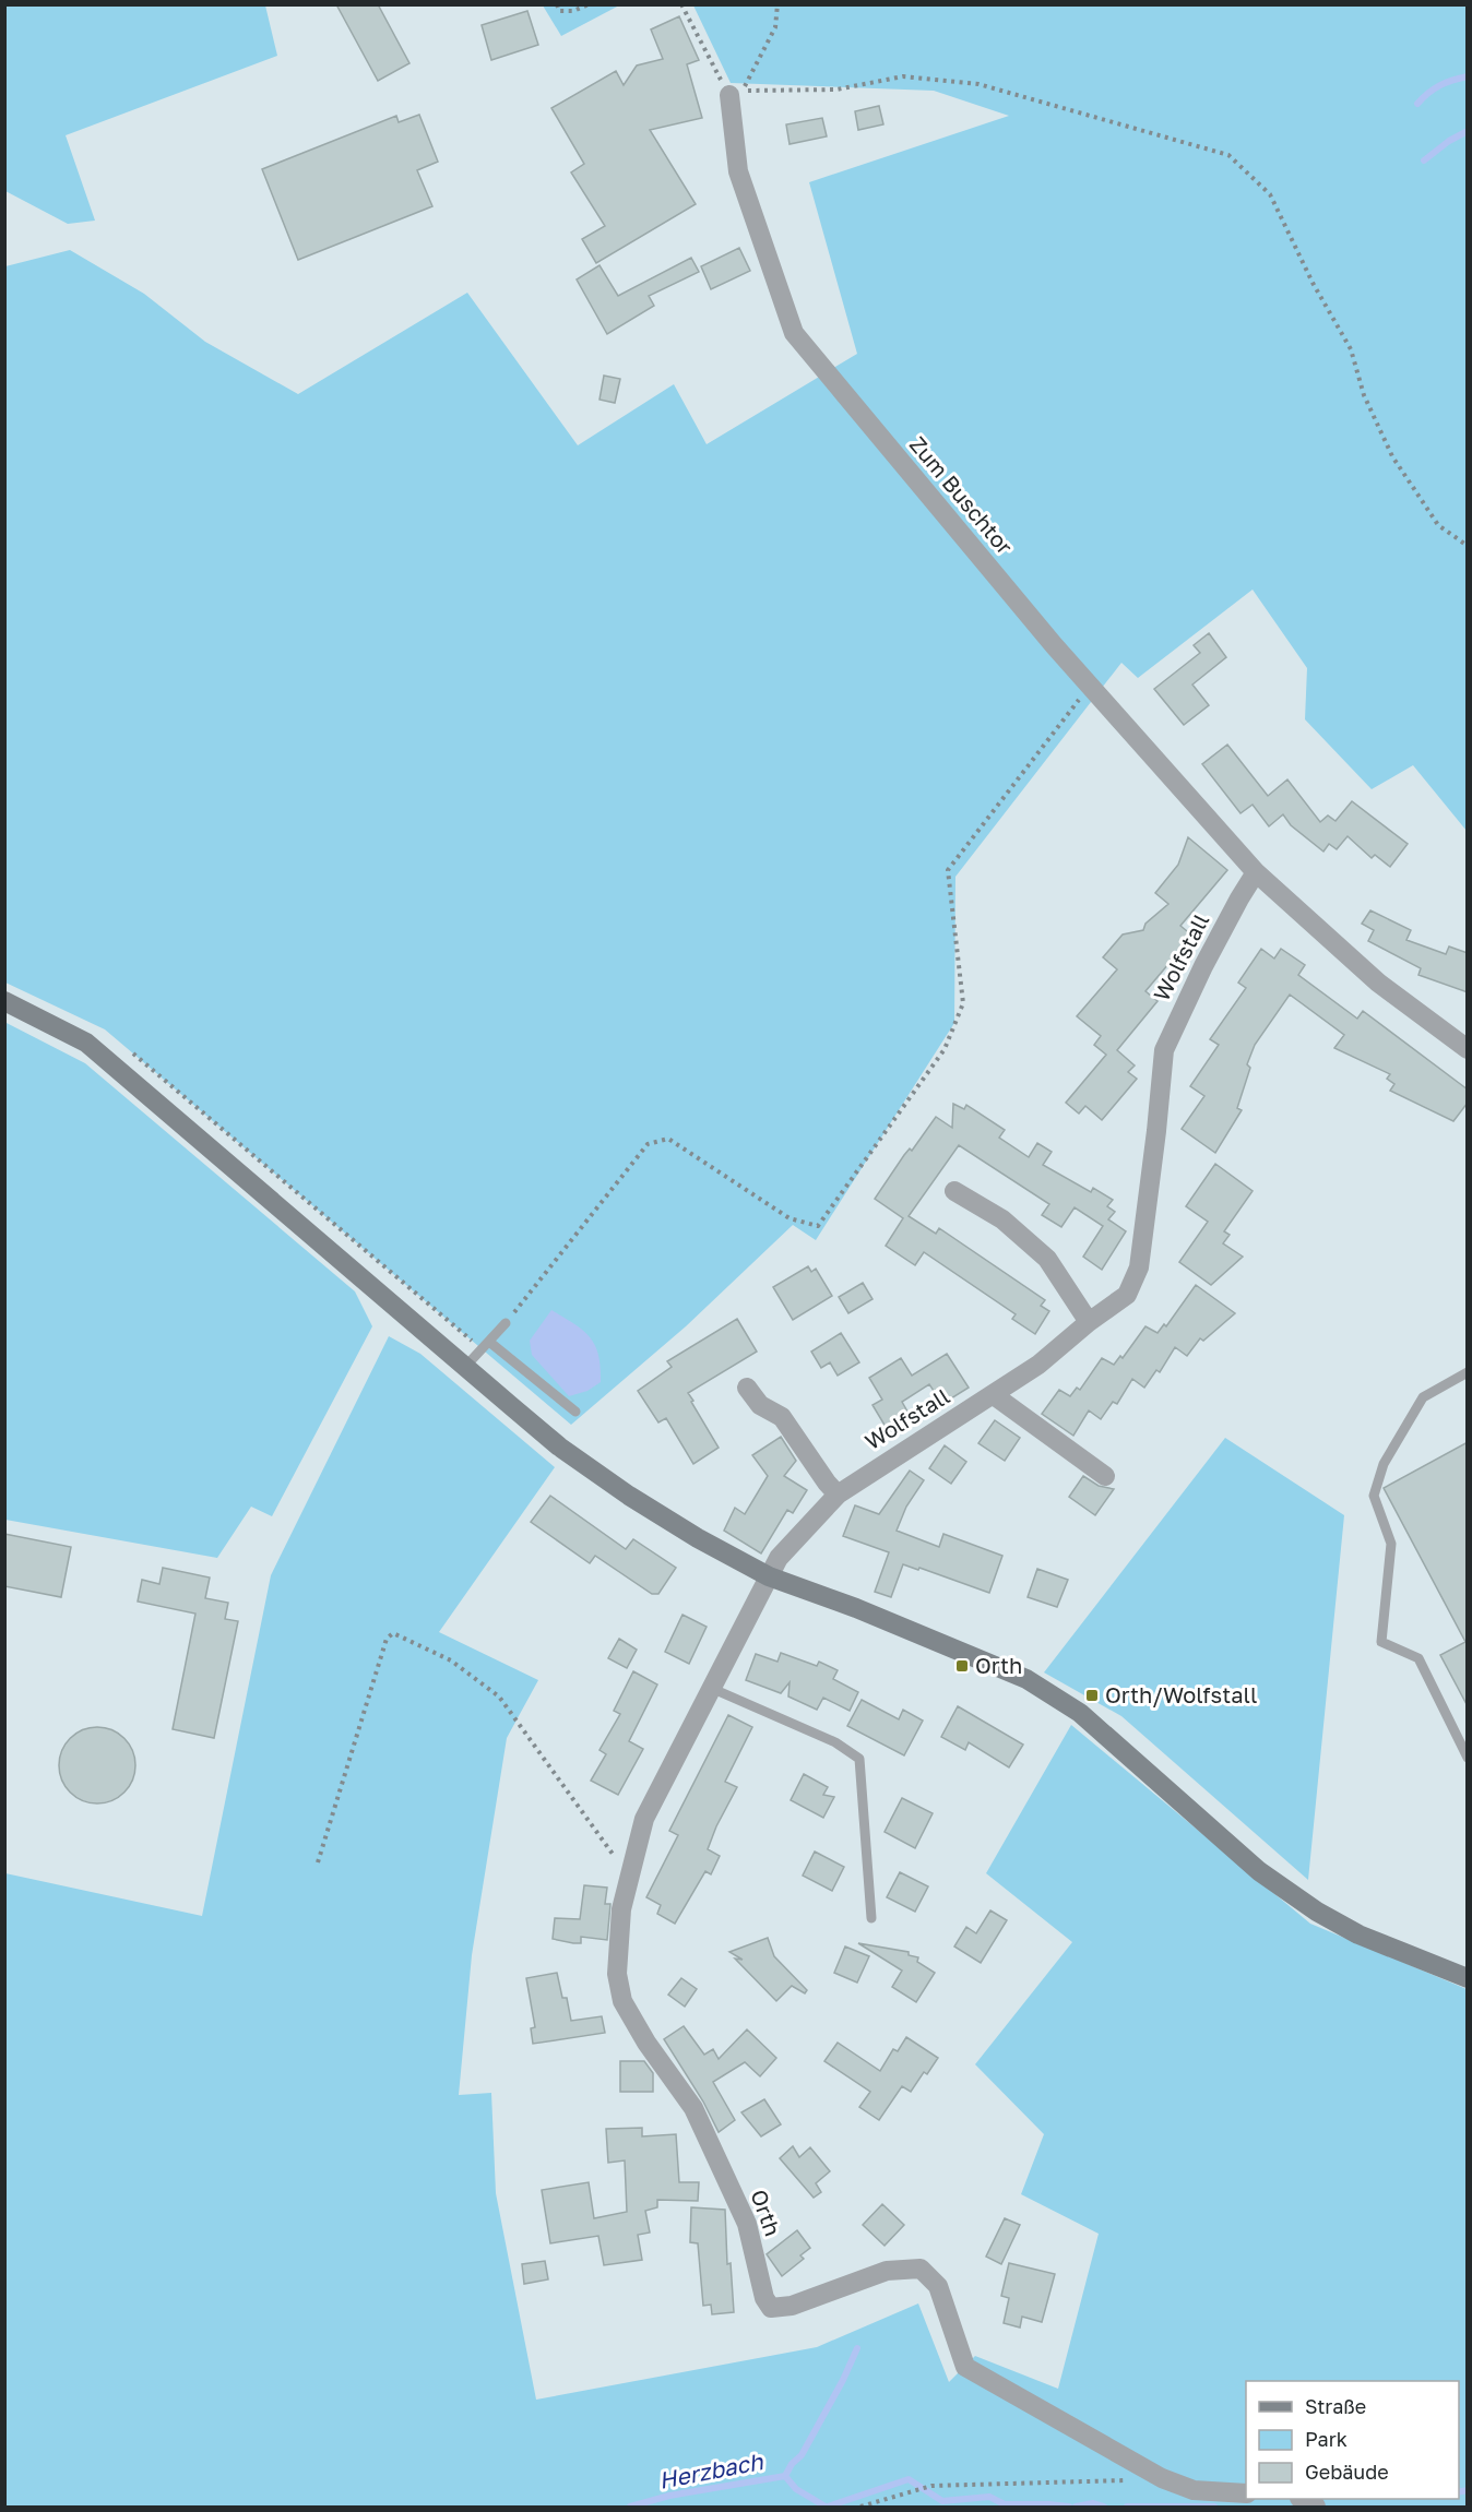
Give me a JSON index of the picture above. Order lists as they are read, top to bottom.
{
  "streets": {
    "street": ["Zum Buschtor", "Wolfstall", "Orth"]
  },
  "crossings": [
    ["Zum Buschtor", "Wolfstall"],
    ["Wolfstall", "Orth"]
  ],
  "water": ["Herzbach"],
  "places": {
    "transit": ["Orth", "Orth/Wolfstall"]
  },
  "legend": ["Straße", "Park", "Gebäude"]
}
